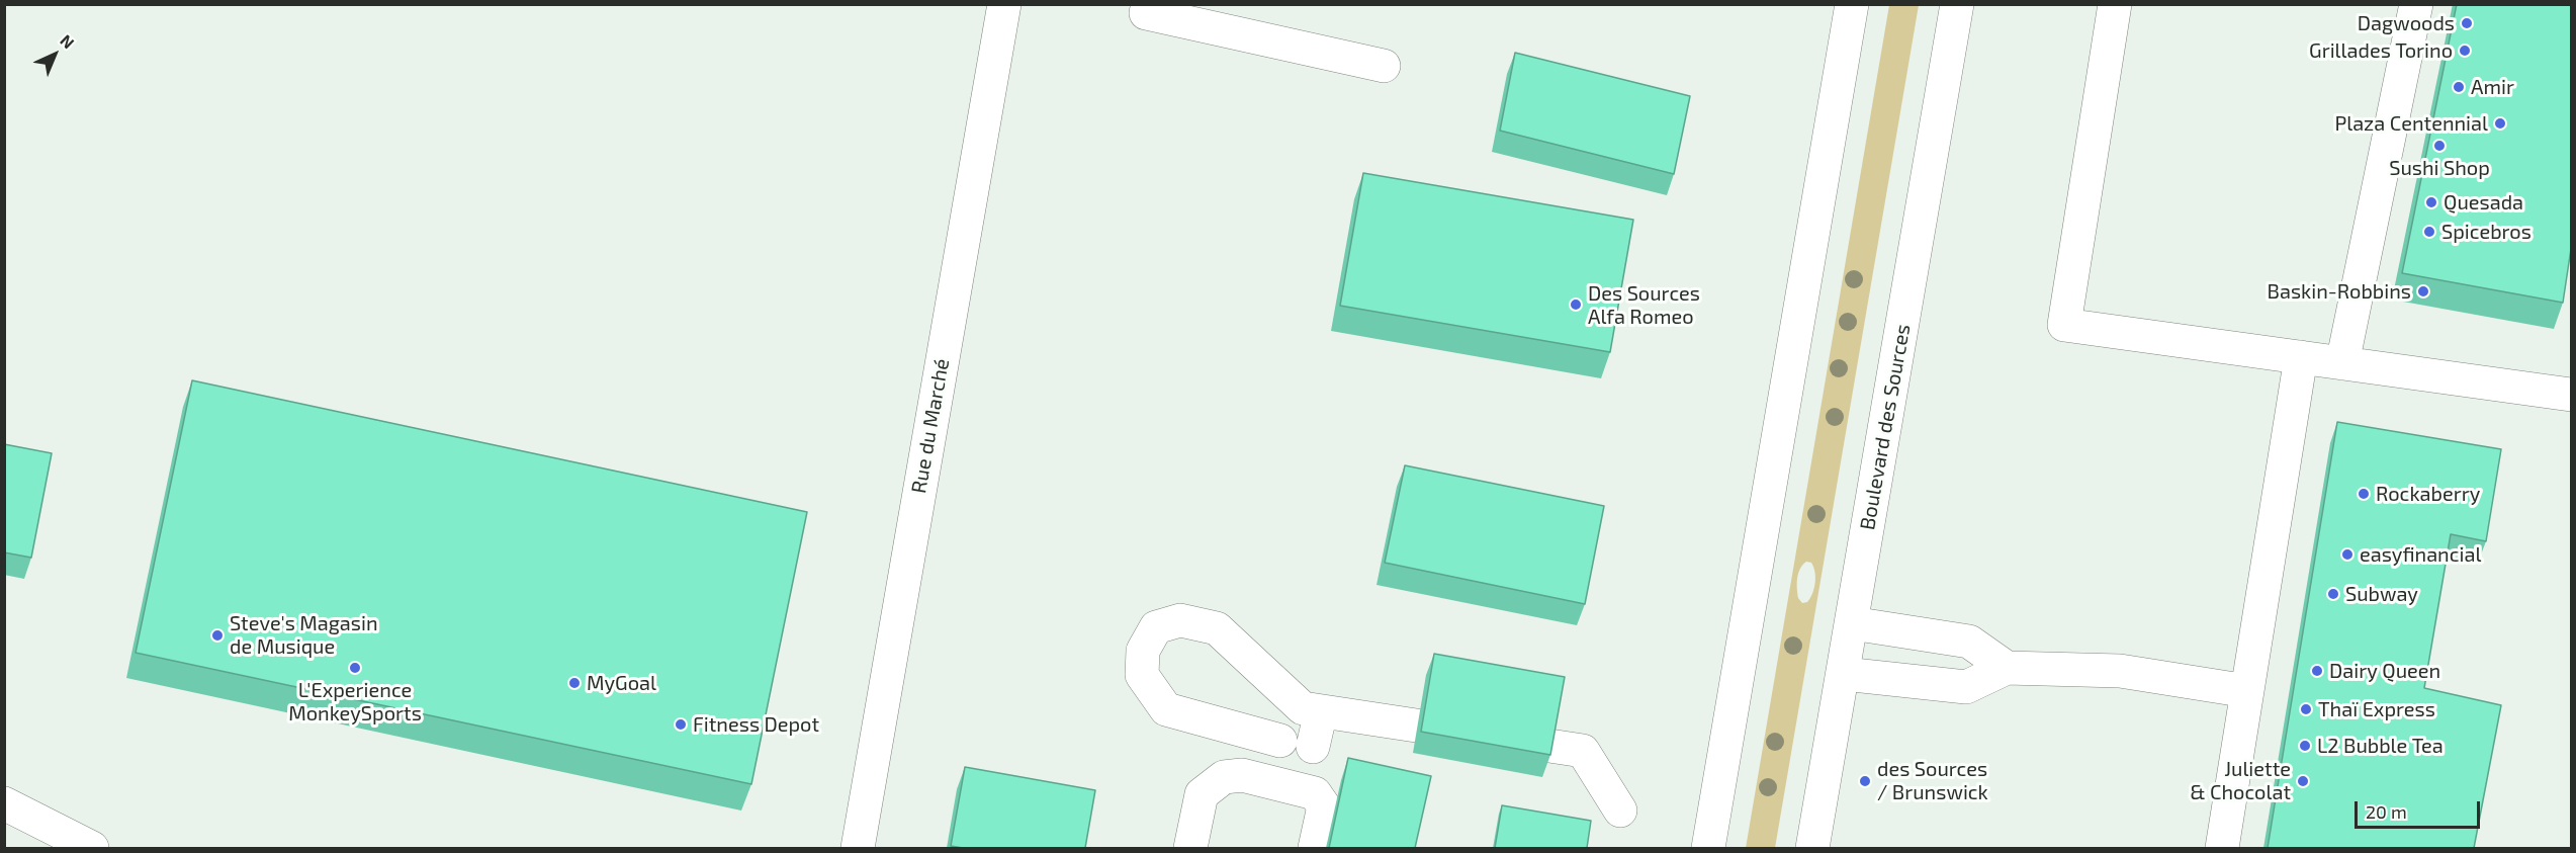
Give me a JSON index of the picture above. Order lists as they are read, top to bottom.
{
  "streets": {
    "main road": ["Rue du Marché", "Boulevard des Sources"]
  },
  "places": [
    "Dagwoods",
    "Grillades Torino",
    "Amir",
    "Plaza Centennial",
    "Sushi Shop",
    "Quesada",
    "Spicebros",
    "Baskin-Robbins",
    "Des Sources Alfa Romeo",
    "Rockaberry",
    "easyfinancial",
    "Subway",
    "Steve's Magasin de Musique",
    "L'Experience MonkeySports",
    "Dairy Queen",
    "MyGoal",
    "Thaï Express",
    "Fitness Depot",
    "L2 Bubble Tea",
    "des Sources / Brunswick",
    "Juliette & Chocolat"
  ],
  "scale_bar": "20 m",
  "north": "top right"
}
